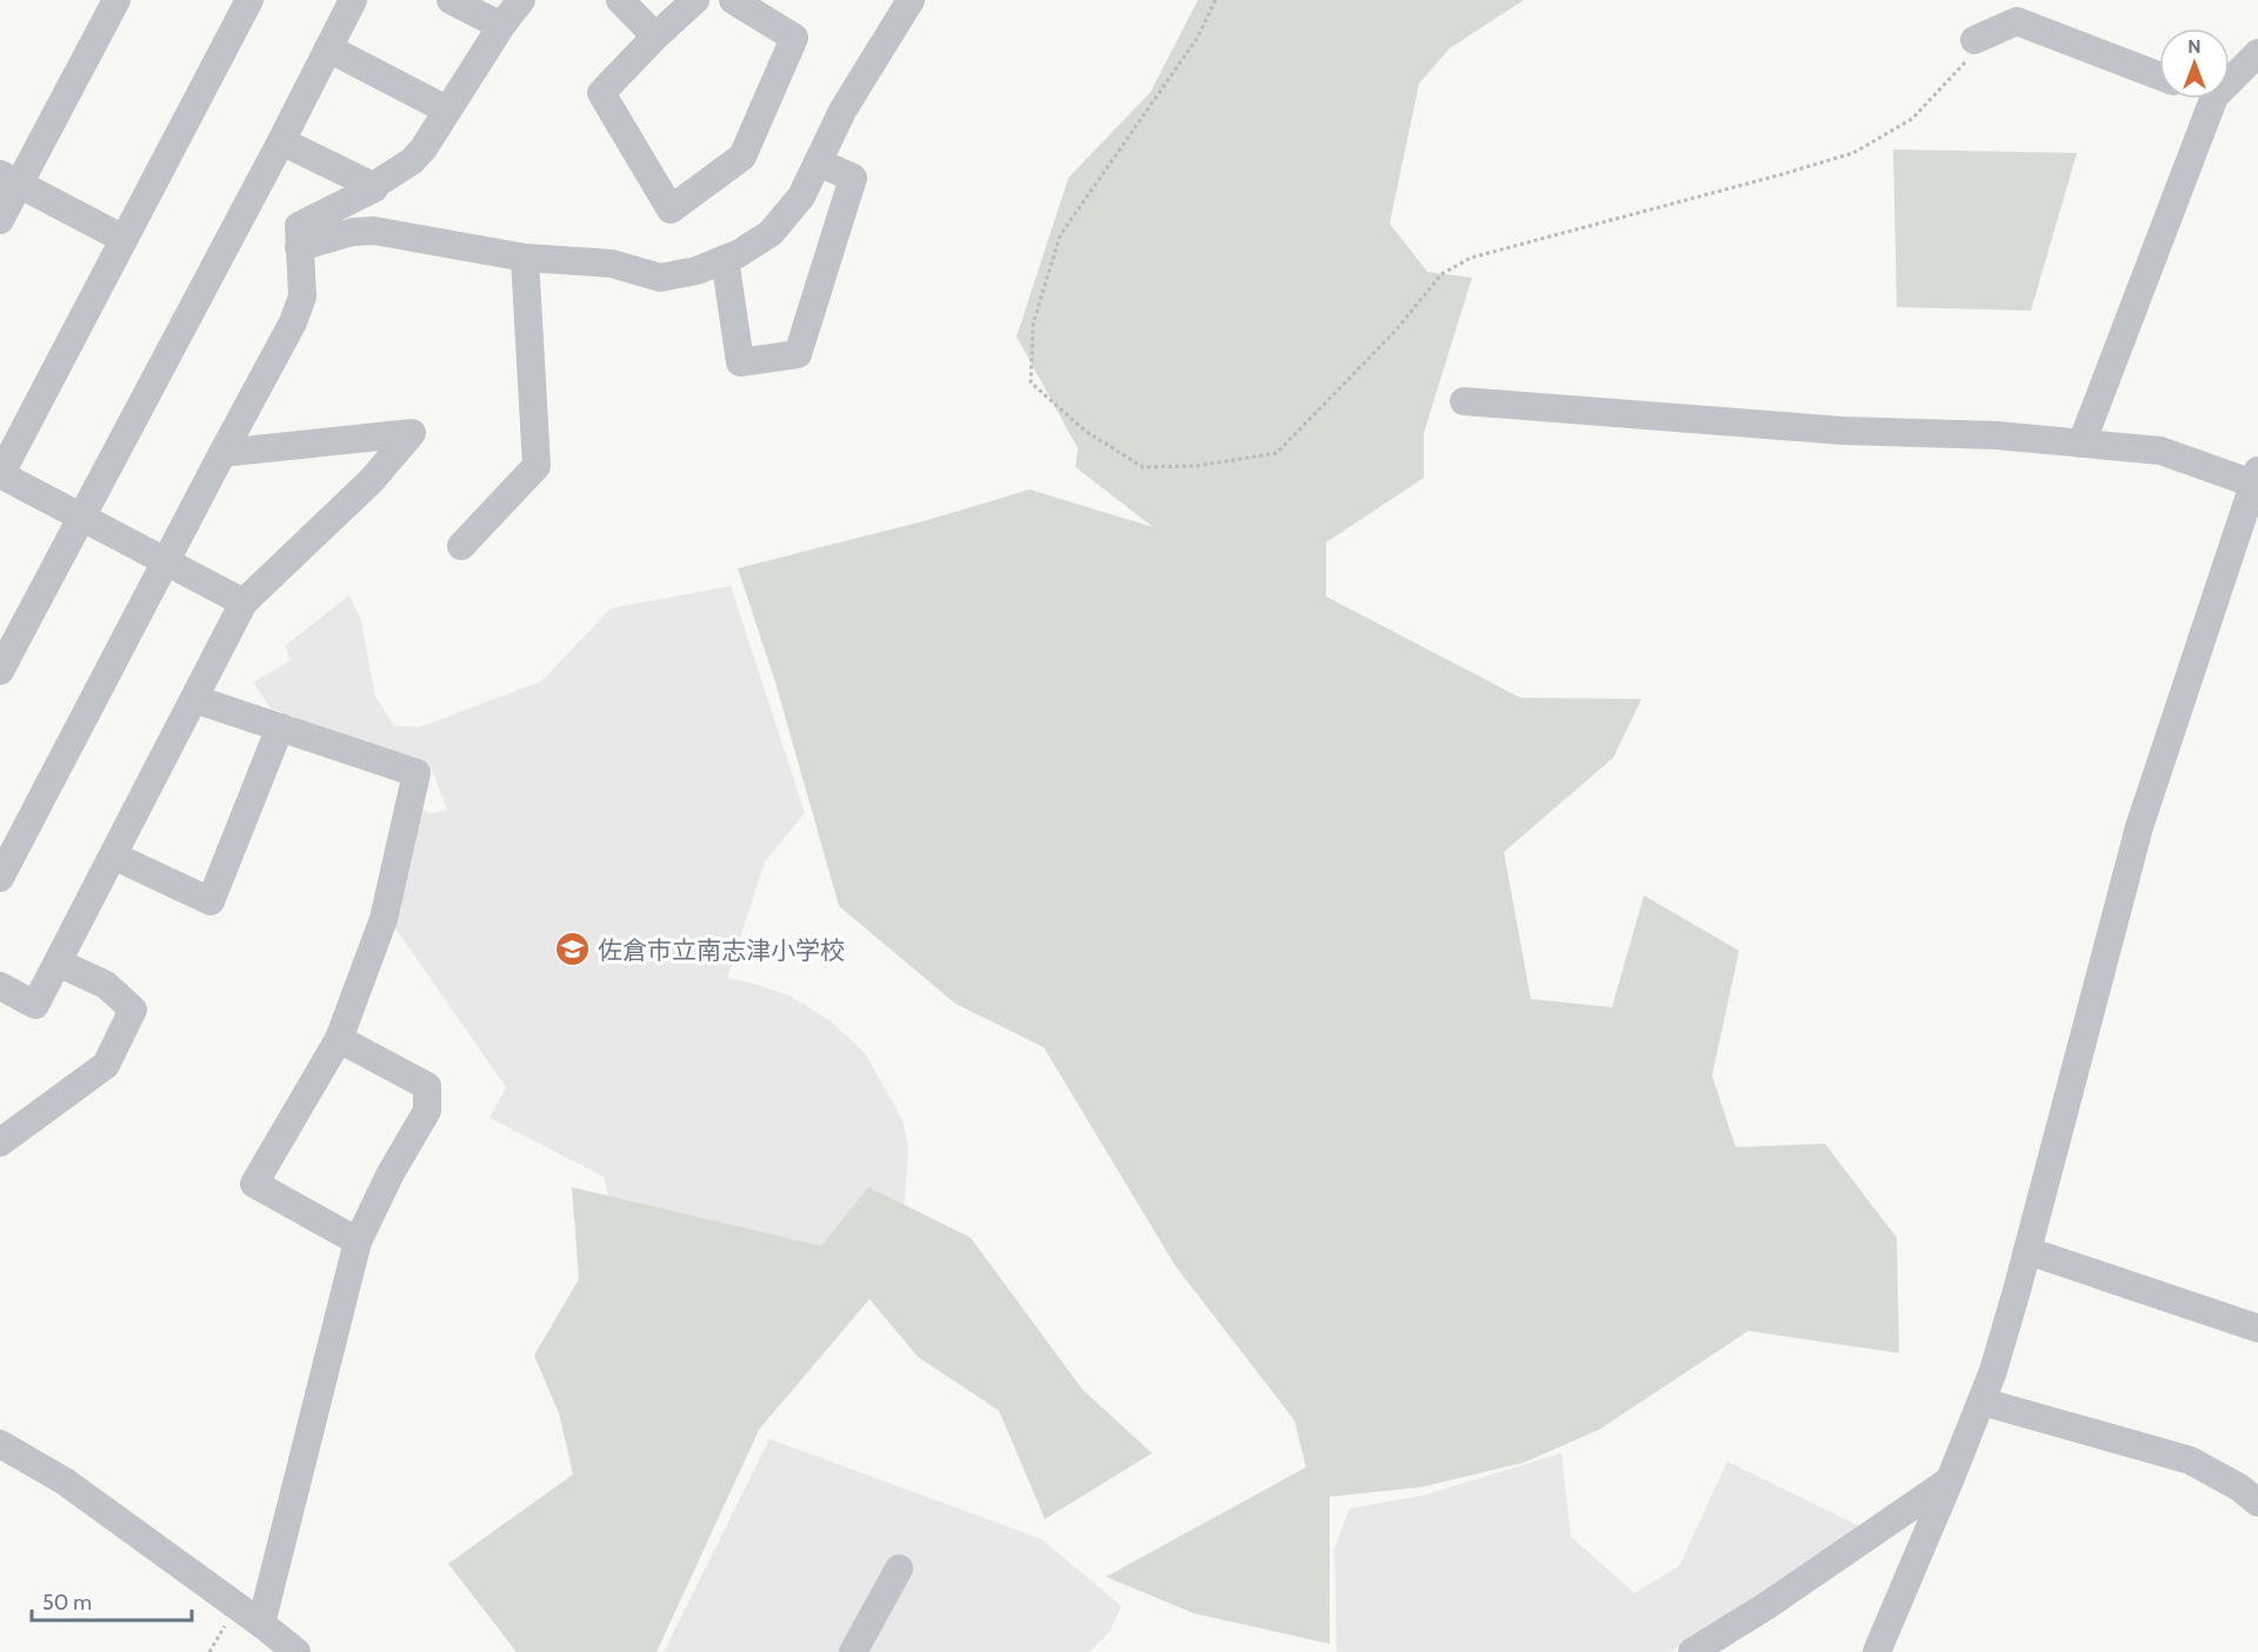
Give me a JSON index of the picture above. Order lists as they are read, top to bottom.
{
  "places": {
    "school or university": ["佐倉市立南志津小学校"]
  },
  "scale_bar": "50 m",
  "north": "top"
}
